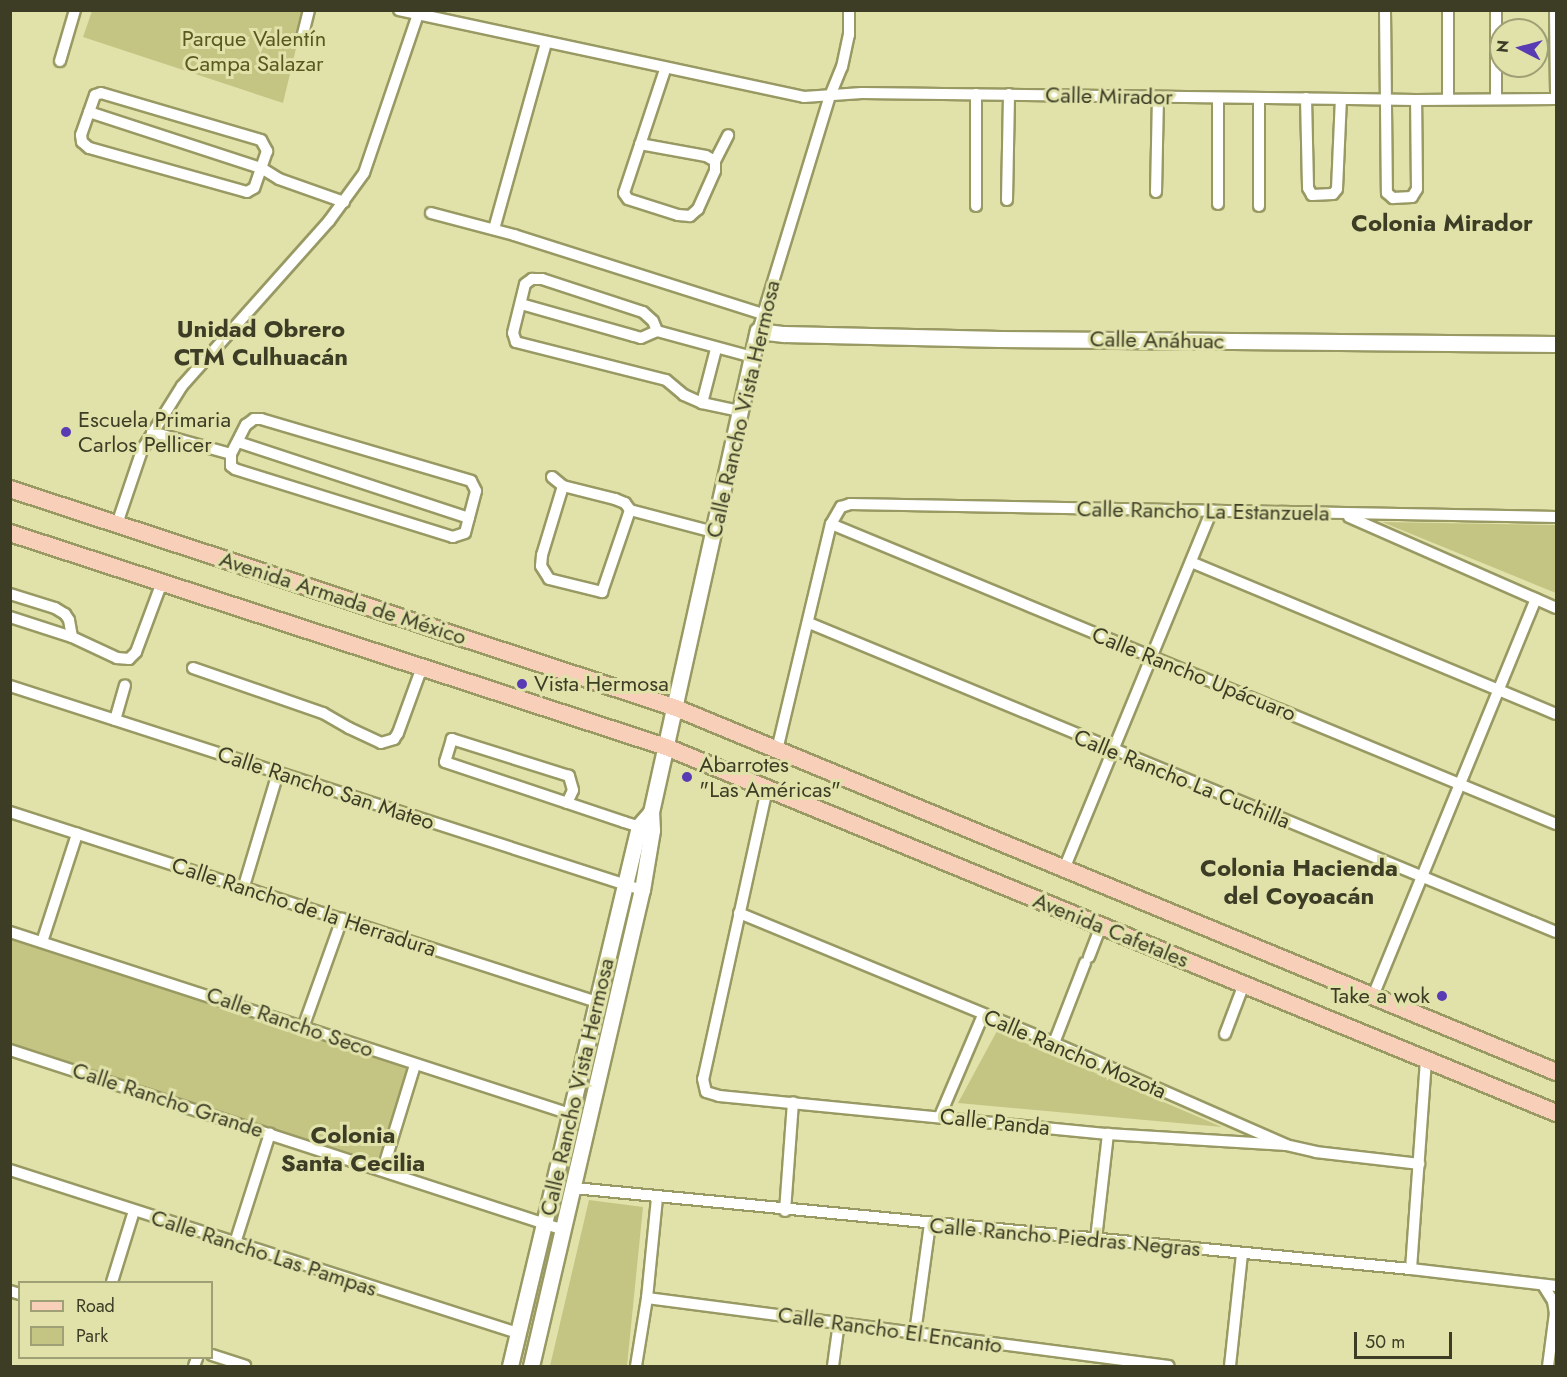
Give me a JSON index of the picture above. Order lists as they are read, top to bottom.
{
  "streets": {
    "main road": ["Avenida Armada de México", "Avenida Cafetales"],
    "street": [
      "Calle Mirador",
      "Calle Anáhuac",
      "Calle Rancho Vista Hermosa",
      "Calle Rancho La Estanzuela",
      "Calle Rancho Upácuaro",
      "Calle Rancho La Cuchilla",
      "Calle Rancho San Mateo",
      "Calle Rancho de la Herradura",
      "Calle Rancho Seco",
      "Calle Rancho Mozota",
      "Calle Rancho Grande",
      "Calle Panda",
      "Calle Rancho Piedras Negras",
      "Calle Rancho Las Pampas",
      "Calle Rancho El Encanto"
    ]
  },
  "crossings": [
    ["Calle Mirador", "Calle Rancho Vista Hermosa"],
    ["Calle Anáhuac", "Calle Rancho Vista Hermosa"],
    ["Calle Rancho Vista Hermosa", "Avenida Armada de México"],
    ["Calle Rancho Vista Hermosa", "Calle Rancho San Mateo"],
    ["Calle Rancho Vista Hermosa", "Calle Rancho de la Herradura"],
    ["Calle Rancho Vista Hermosa", "Avenida Cafetales"],
    ["Calle Rancho Vista Hermosa", "Calle Rancho Seco"],
    ["Calle Rancho Vista Hermosa", "Calle Rancho Grande"],
    ["Calle Rancho Vista Hermosa", "Calle Rancho Piedras Negras"],
    ["Calle Rancho Vista Hermosa", "Calle Rancho Las Pampas"],
    ["Calle Rancho La Estanzuela", "Calle Rancho Upácuaro"],
    ["Avenida Armada de México", "Avenida Cafetales"],
    ["Calle Rancho Mozota", "Calle Panda"]
  ],
  "districts": [
    "Colonia Mirador",
    "Unidad Obrero CTM Culhuacán",
    "Colonia Hacienda del Coyoacán",
    "Colonia Santa Cecilia"
  ],
  "parks": ["Parque Valentín Campa Salazar"],
  "places": [
    "Escuela Primaria Carlos Pellicer",
    "Vista Hermosa",
    "Abarrotes \"Las Américas\"",
    "Take a wok"
  ],
  "legend": ["Road", "Park"],
  "scale_bar": "50 m",
  "north": "left"
}
